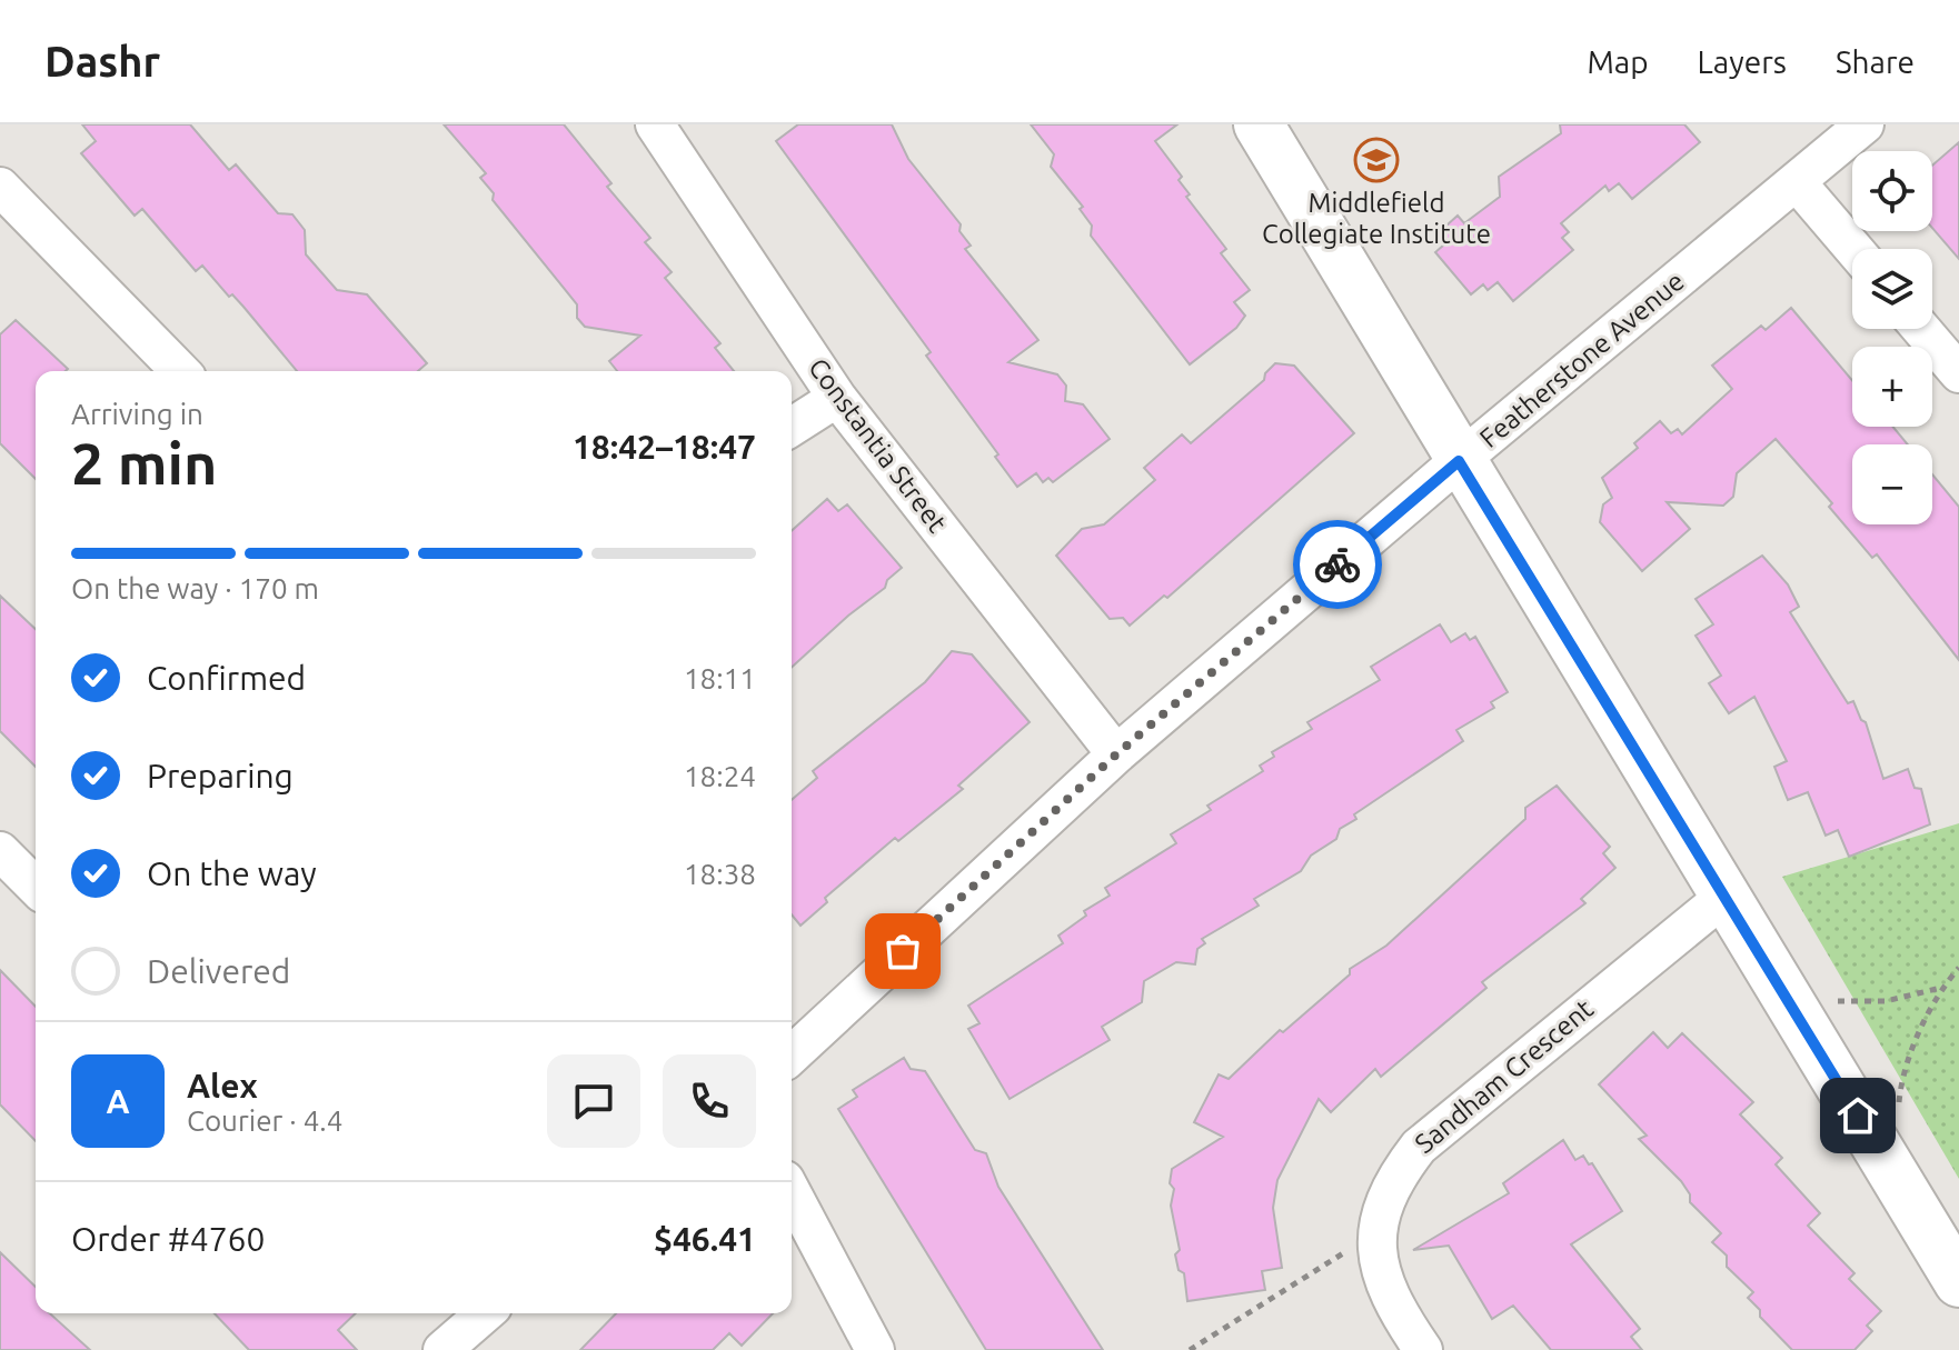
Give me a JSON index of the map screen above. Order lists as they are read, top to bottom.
{
  "streets": {
    "street": ["Featherstone Avenue", "Constantia Street", "Sandham Crescent"]
  },
  "crossings": [
    ["Featherstone Avenue", "Constantia Street"]
  ],
  "places": {
    "school or university": ["Middlefield Collegiate Institute"]
  },
  "page": {
    "header": "Dashr",
    "nav": ["Map", "Layers", "Share"],
    "map_buttons": ["+", "−"],
    "heading": ["2 min", "Arriving in", "18:42–18:47"],
    "panel": [
      "Alex",
      "Courier · 4.4",
      "Order #4760",
      "$46.41"
    ],
    "bar": "On the way · 170 m",
    "list": [
      ["Confirmed", "18:11"],
      ["Preparing", "18:24"],
      ["On the way", "18:38"],
      "Delivered"
    ],
    "round": "A"
  }
}
